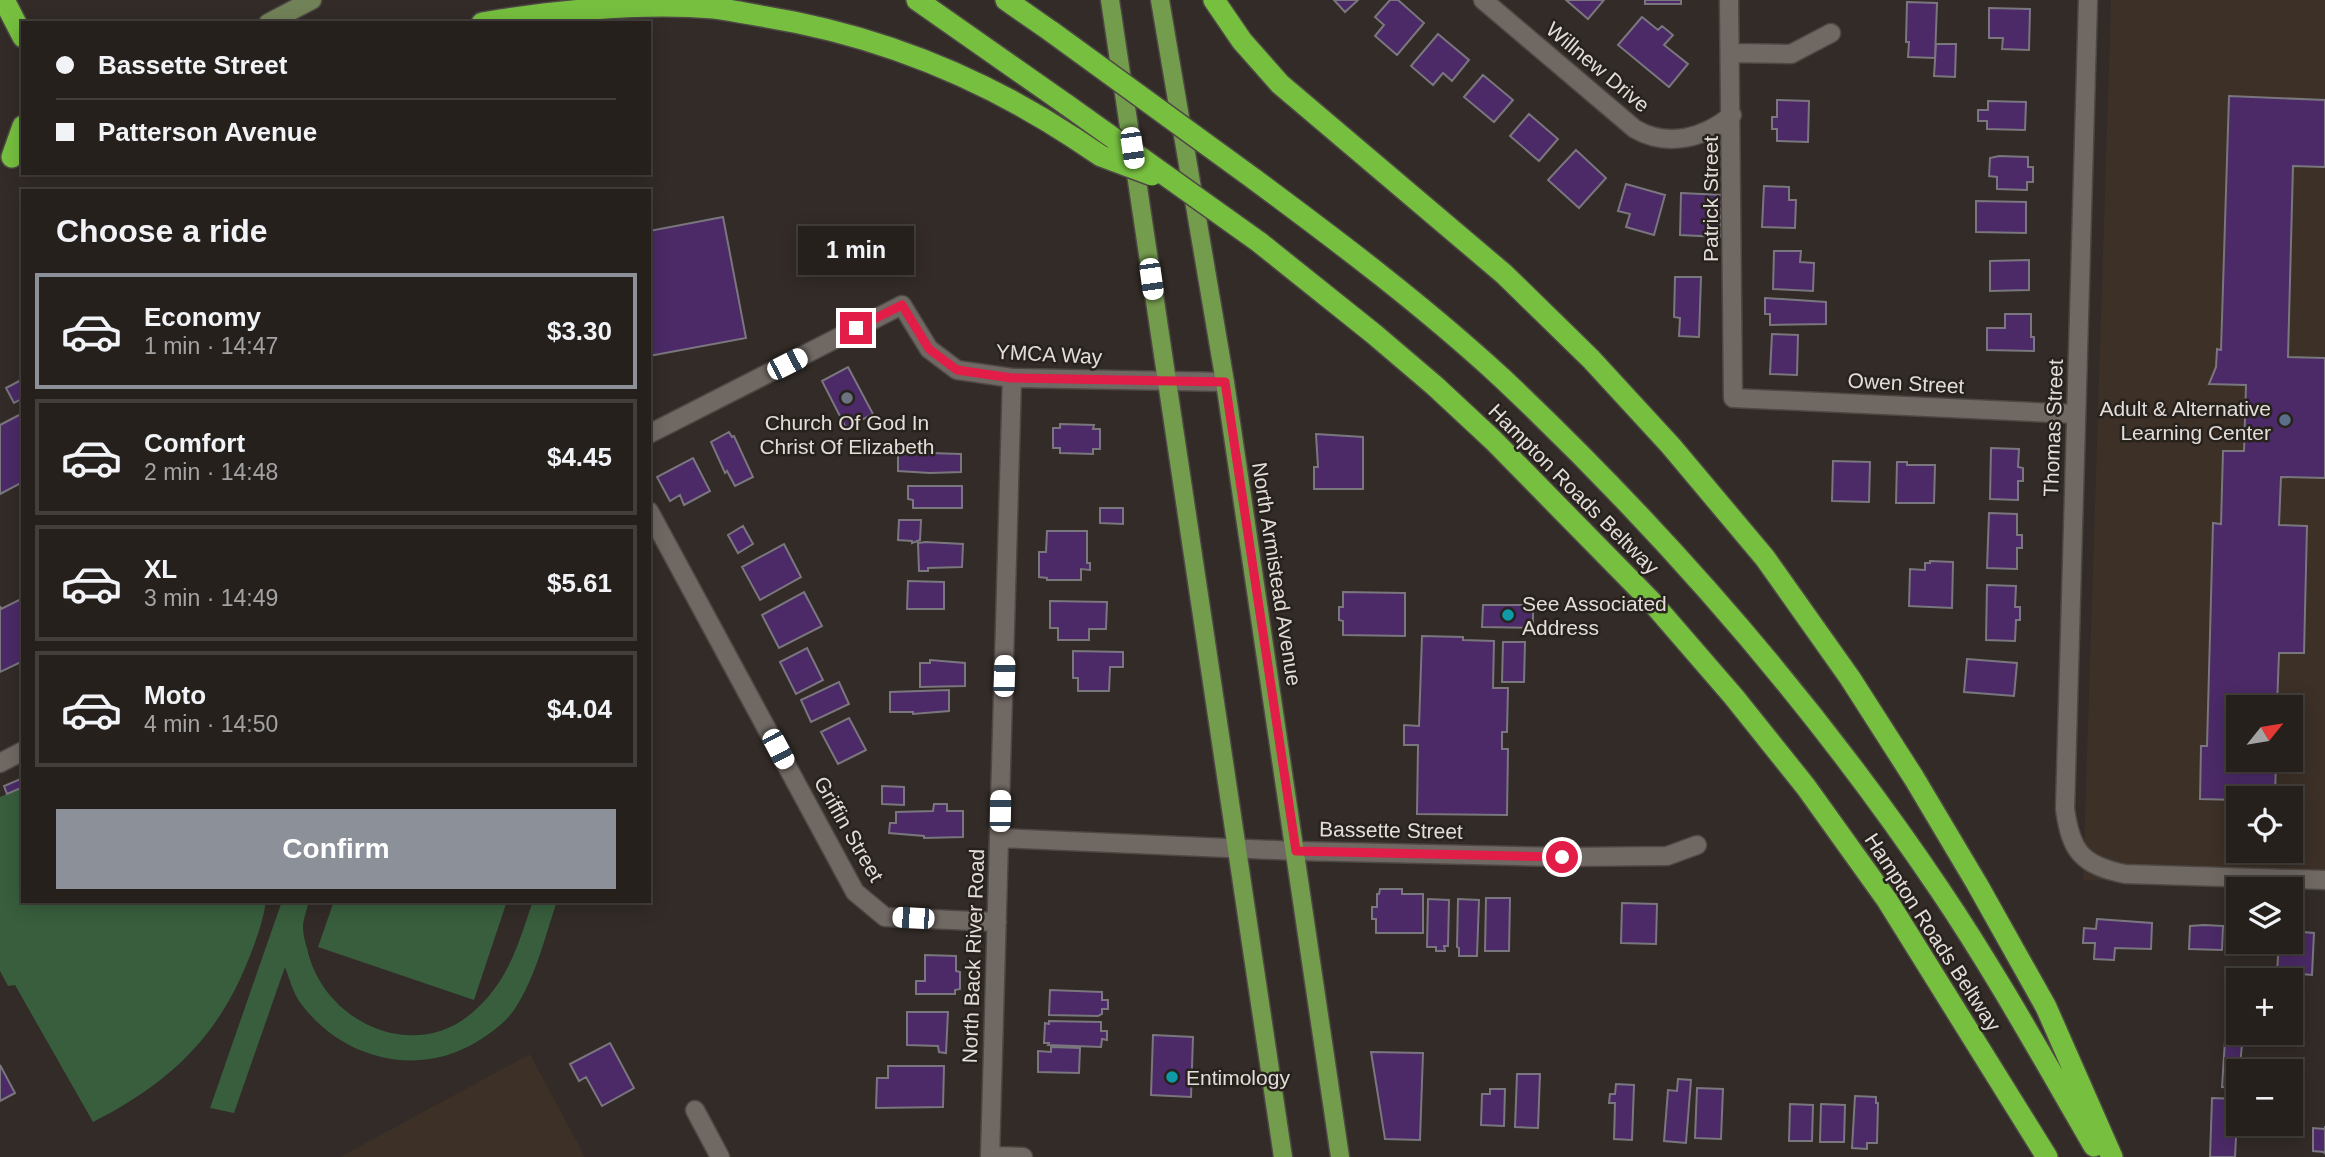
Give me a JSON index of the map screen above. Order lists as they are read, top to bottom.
{
  "streets": {
    "highway": ["Hampton Roads Beltway"],
    "main road": ["North Armistead Avenue"],
    "street": [
      "Willnew Drive",
      "Patrick Street",
      "YMCA Way",
      "Owen Street",
      "Thomas Street",
      "Griffin Street",
      "Bassette Street",
      "North Back River Road"
    ]
  },
  "crossings": [
    ["Willnew Drive", "Patrick Street"],
    ["Patrick Street", "Owen Street"],
    ["YMCA Way", "North Armistead Avenue"],
    ["YMCA Way", "North Back River Road"],
    ["Owen Street", "Thomas Street"],
    ["North Armistead Avenue", "Bassette Street"],
    ["Griffin Street", "North Back River Road"],
    ["Bassette Street", "North Back River Road"]
  ],
  "places": [
    "Church Of God In Christ Of Elizabeth",
    "Adult & Alternative Learning Center",
    "See Associated Address",
    "Entimology"
  ],
  "north": "top right",
  "page": {
    "banner": ["Bassette Street", "Patterson Avenue"],
    "heading": "Choose a ride",
    "bubble": "1 min",
    "list": [
      {
        "name": "Economy",
        "note": "1 min · 14:47",
        "value": "$3.30"
      },
      {
        "name": "Comfort",
        "note": "2 min · 14:48",
        "value": "$4.45"
      },
      {
        "name": "XL",
        "note": "3 min · 14:49",
        "value": "$5.61"
      },
      {
        "name": "Moto",
        "note": "4 min · 14:50",
        "value": "$4.04"
      }
    ],
    "map_buttons": ["+", "−"],
    "buttons": "Confirm"
  }
}
